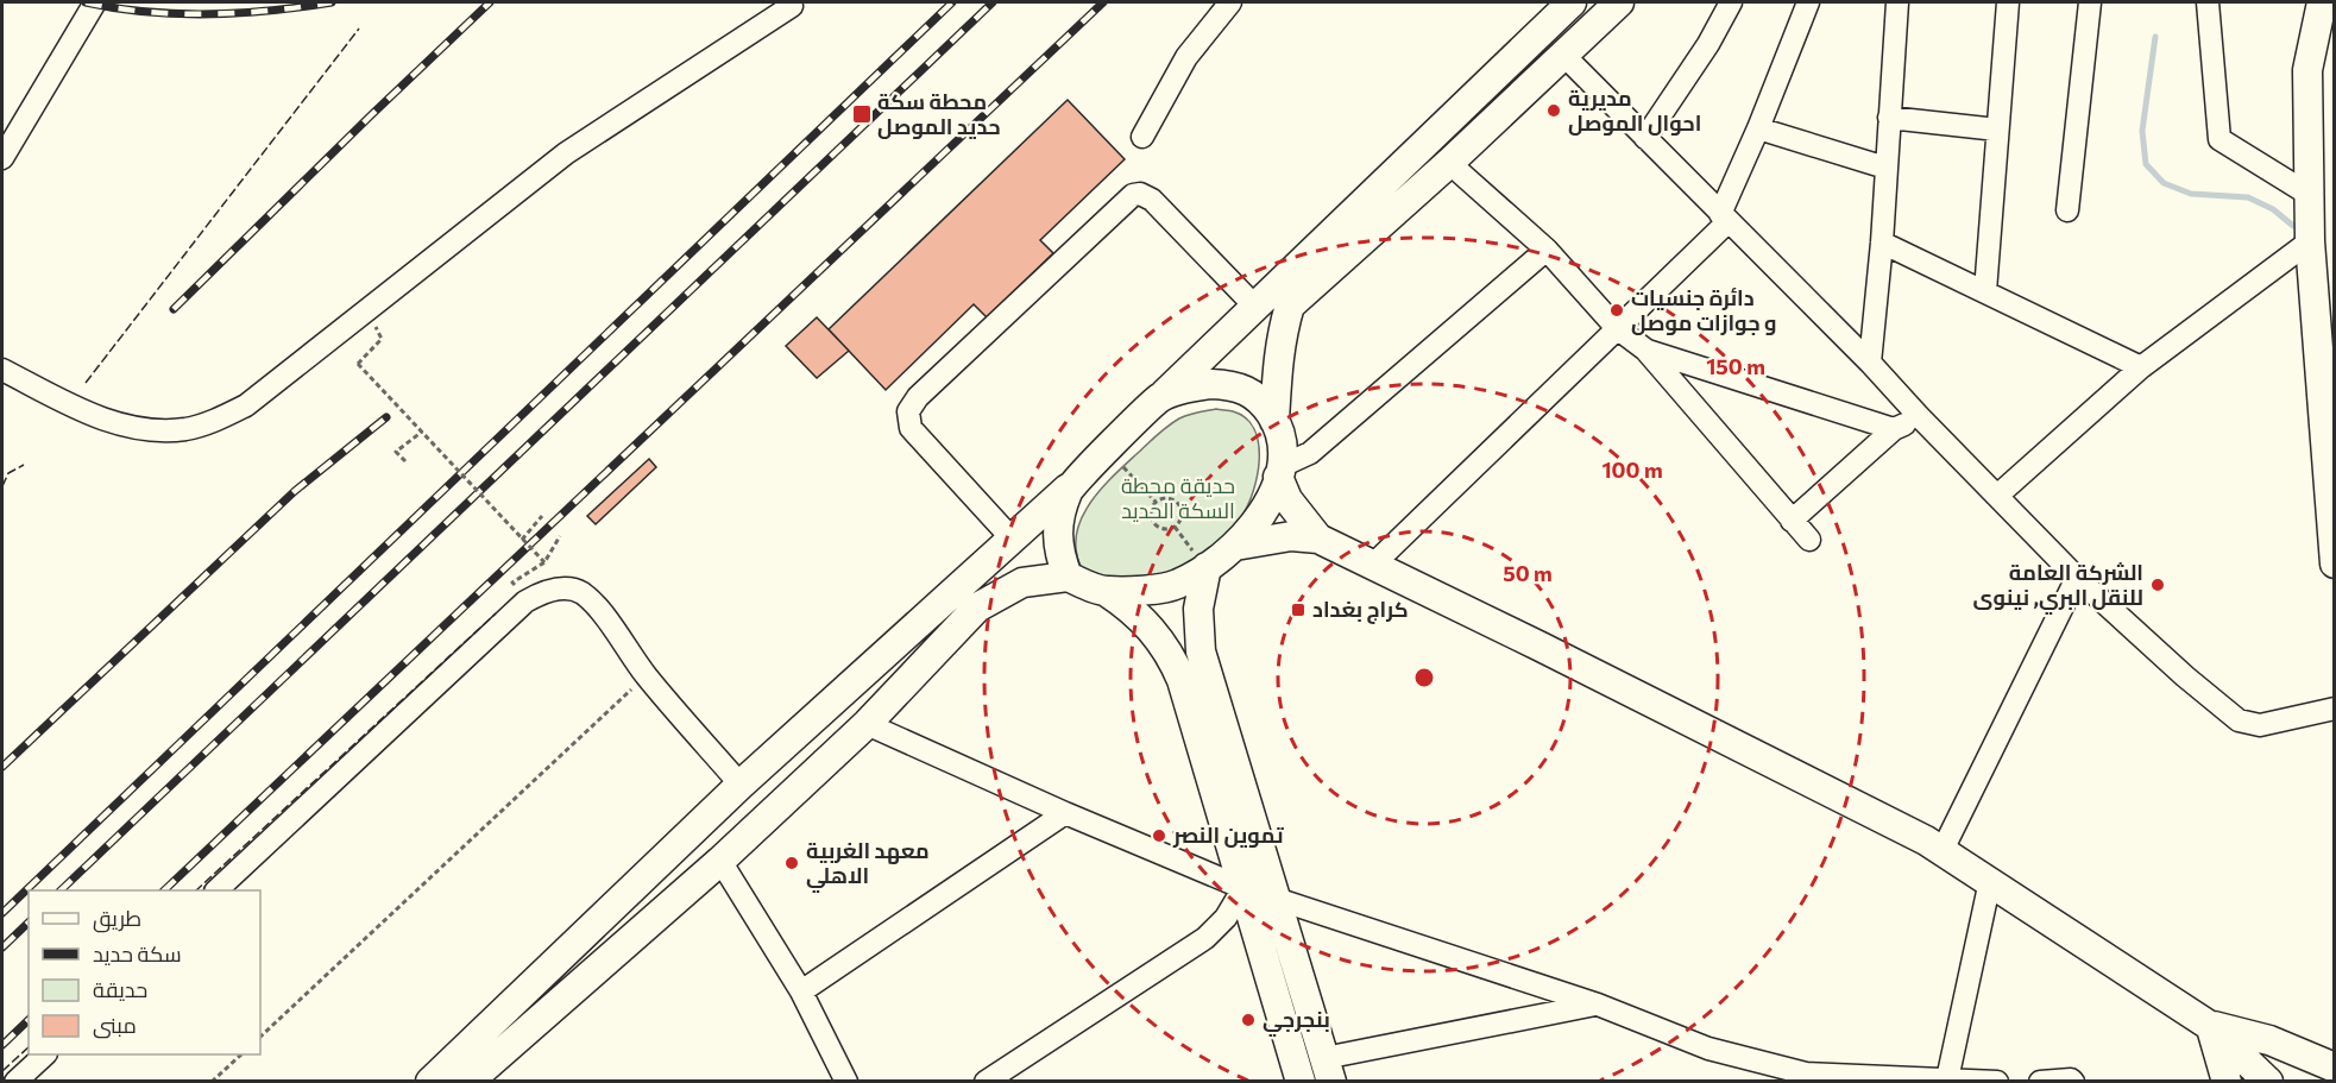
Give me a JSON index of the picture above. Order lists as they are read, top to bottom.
{
  "parks": ["حديقة محطة السكة الحديد"],
  "places": {
    "other": [
      "مديرية احوال الموصل",
      "دائرة جنسيات و جوازات موصل",
      "الشركة العامة للنقل البري, نينوى",
      "تموين النصر",
      "معهد الغربية الاهلي",
      "بنجرجي"
    ],
    "transit": ["محطة سكة حديد الموصل", "كراج بغداد"]
  },
  "legend": [
    "طريق",
    "سكة حديد",
    "حديقة",
    "مبنى"
  ],
  "rings": ["150 m", "100 m", "50 m"]
}
